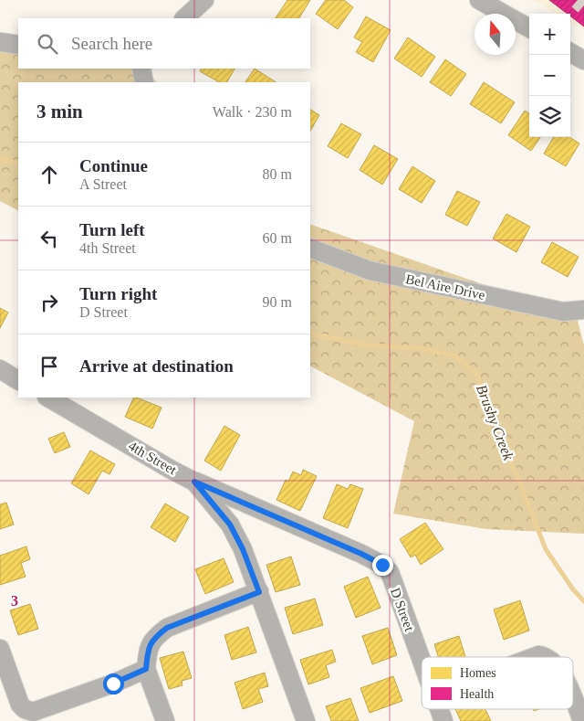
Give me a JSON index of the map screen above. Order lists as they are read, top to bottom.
{
  "streets": {
    "street": ["Bel Aire Drive", "4th Street", "D Street"]
  },
  "crossings": [
    ["4th Street", "D Street"]
  ],
  "water": ["Brushy Creek"],
  "legend": ["Homes", "Health"],
  "north": "top",
  "page": {
    "map_buttons": ["+", "−"],
    "search": "Search here",
    "heading": ["3 min", "Walk · 230 m"],
    "list": [
      ["Continue", "A Street", "80 m"],
      ["Turn left", "4th Street", "60 m"],
      ["Turn right", "D Street", "90 m"],
      "Arrive at destination"
    ]
  },
  "grid": {
    "rows": ["3"]
  }
}
